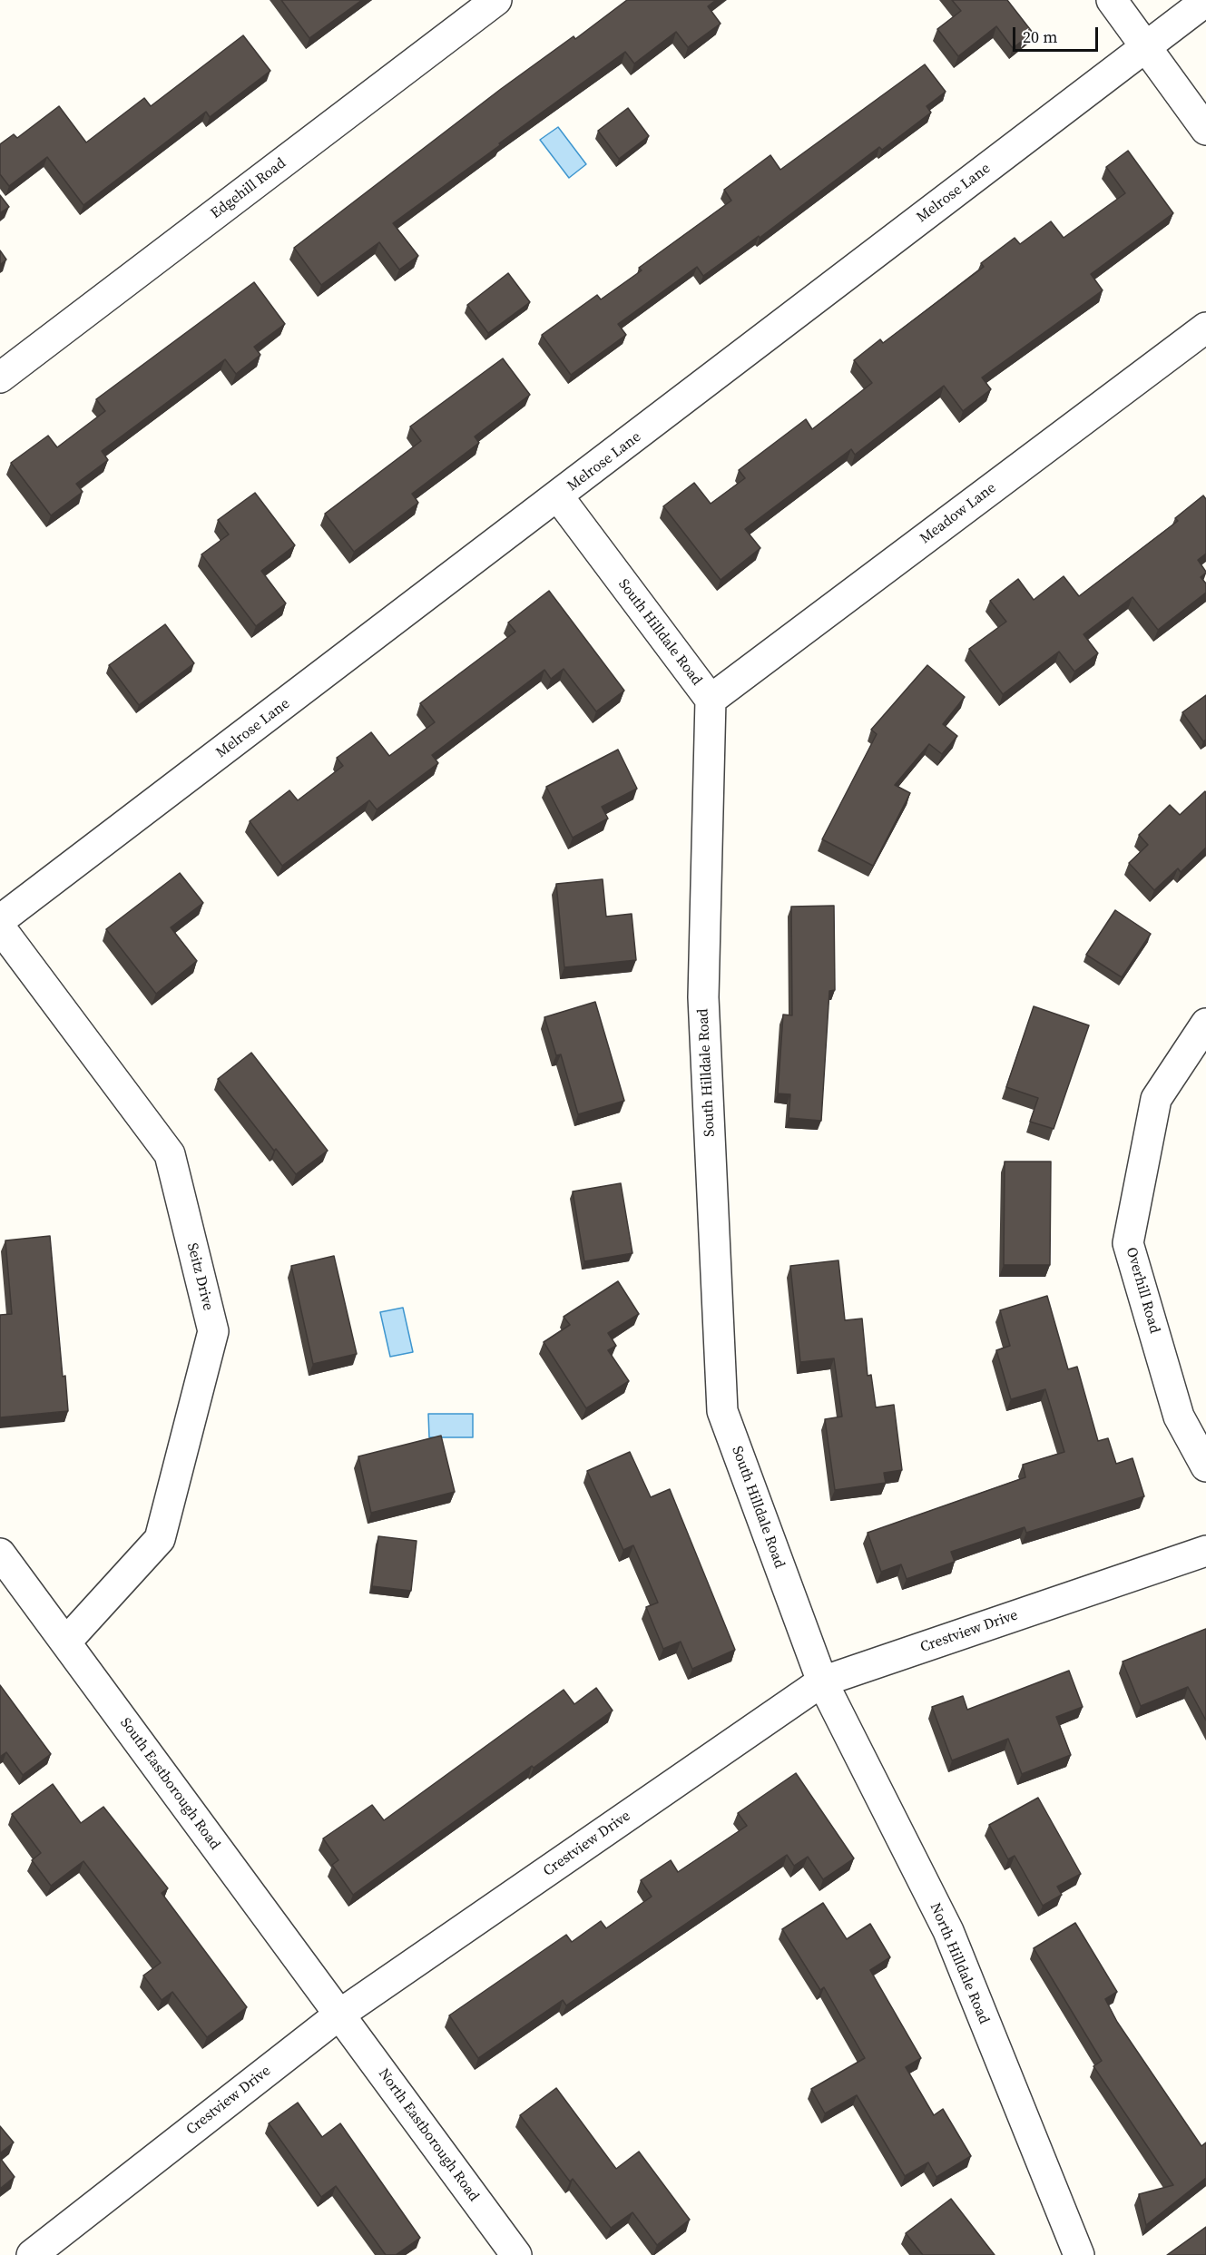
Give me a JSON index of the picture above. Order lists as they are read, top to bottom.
{
  "streets": {
    "street": [
      "Edgehill Road",
      "Melrose Lane",
      "Meadow Lane",
      "South Hilldale Road",
      "Seitz Drive",
      "Overhill Road",
      "Crestview Drive",
      "South Eastborough Road",
      "North Hilldale Road",
      "North Eastborough Road"
    ]
  },
  "crossings": [
    ["Melrose Lane", "South Hilldale Road"],
    ["Meadow Lane", "South Hilldale Road"],
    ["South Hilldale Road", "Crestview Drive"],
    ["South Hilldale Road", "North Hilldale Road"],
    ["Seitz Drive", "South Eastborough Road"],
    ["Crestview Drive", "South Eastborough Road"],
    ["Crestview Drive", "North Hilldale Road"],
    ["Crestview Drive", "North Eastborough Road"],
    ["South Eastborough Road", "North Eastborough Road"]
  ],
  "scale_bar": "20 m"
}
